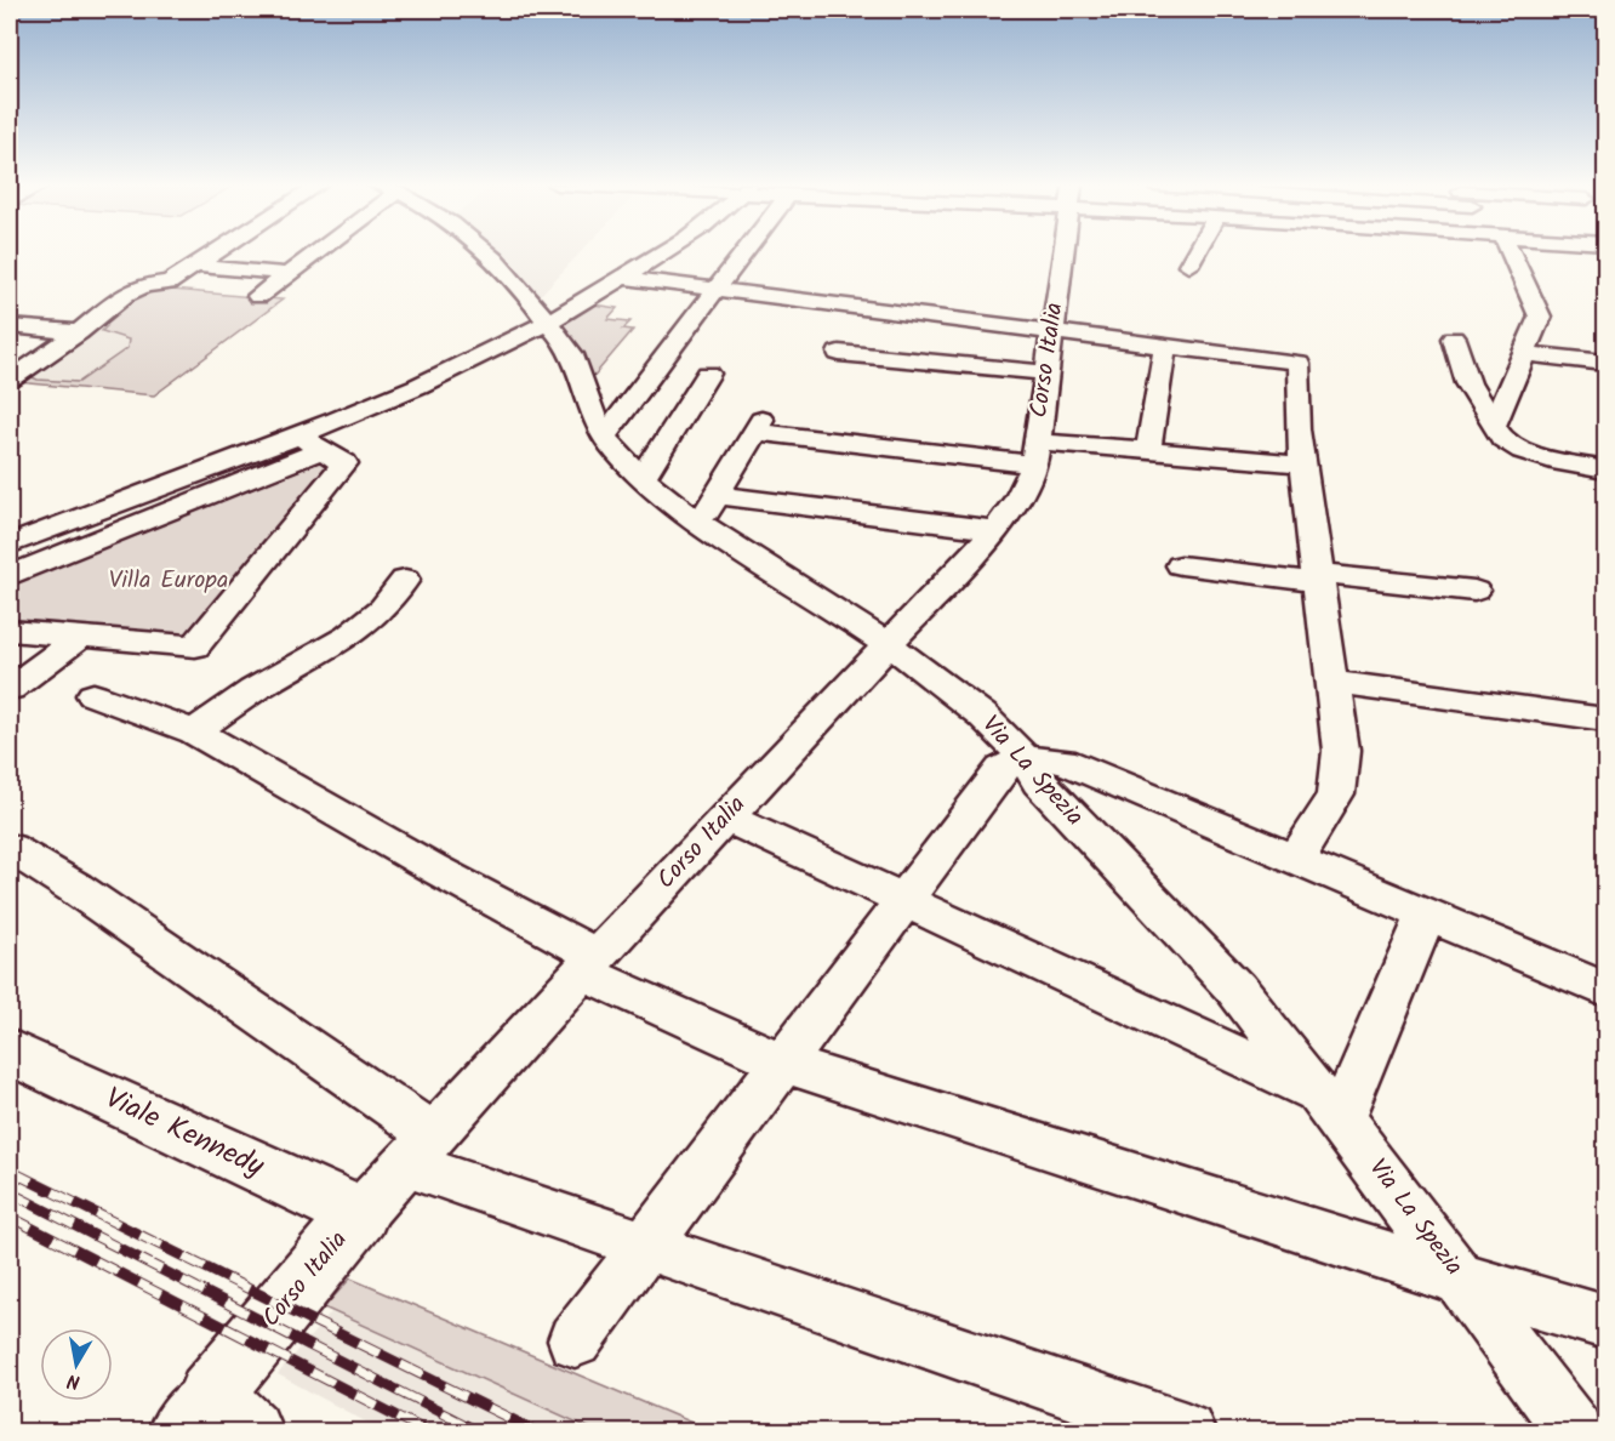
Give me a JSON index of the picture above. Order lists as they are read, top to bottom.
{
  "streets": {
    "main road": ["Corso Italia", "Viale Kennedy"],
    "street": ["Via La Spezia"]
  },
  "crossings": [
    ["Corso Italia", "Via La Spezia"],
    ["Corso Italia", "Viale Kennedy"]
  ],
  "parks": ["Villa Europa"],
  "north": "bottom"
}
